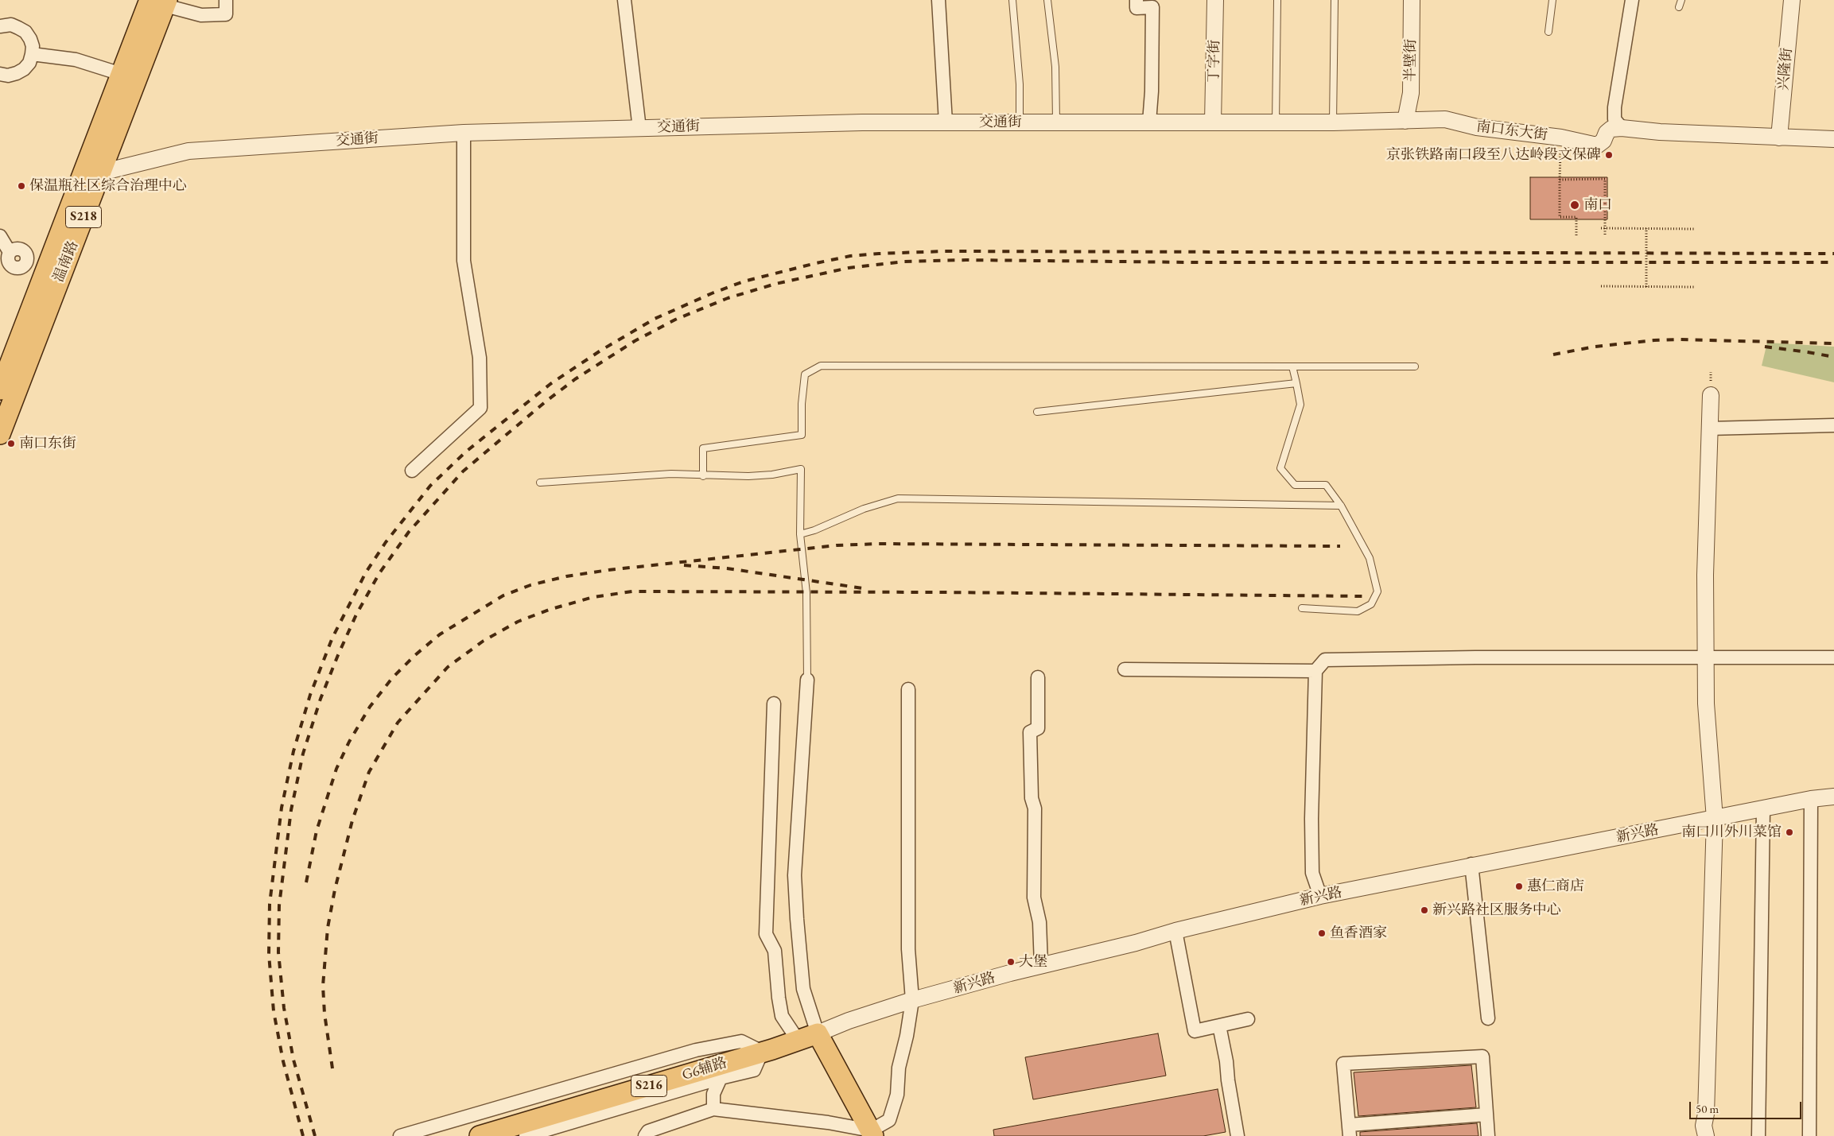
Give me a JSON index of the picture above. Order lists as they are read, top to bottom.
{
  "streets": {
    "main road": [
      "S218",
      "温南路",
      "G6辅路",
      "S216"
    ],
    "street": [
      "半壁街",
      "丁字街",
      "兴隆街",
      "交通街",
      "南口东大街",
      "新兴路"
    ]
  },
  "crossings": [
    ["半壁街", "南口东大街"],
    ["丁字街", "交通街"],
    ["交通街", "南口东大街"],
    ["交通街", "温南路"],
    ["新兴路", "G6辅路"]
  ],
  "places": [
    "京张铁路南口段至八达岭段文保碑",
    "保温瓶社区综合治理中心",
    "南口",
    "南口东街",
    "南口川外川菜馆",
    "惠仁商店",
    "新兴路社区服务中心",
    "鱼香酒家",
    "大堡"
  ],
  "scale_bar": "50 m"
}
